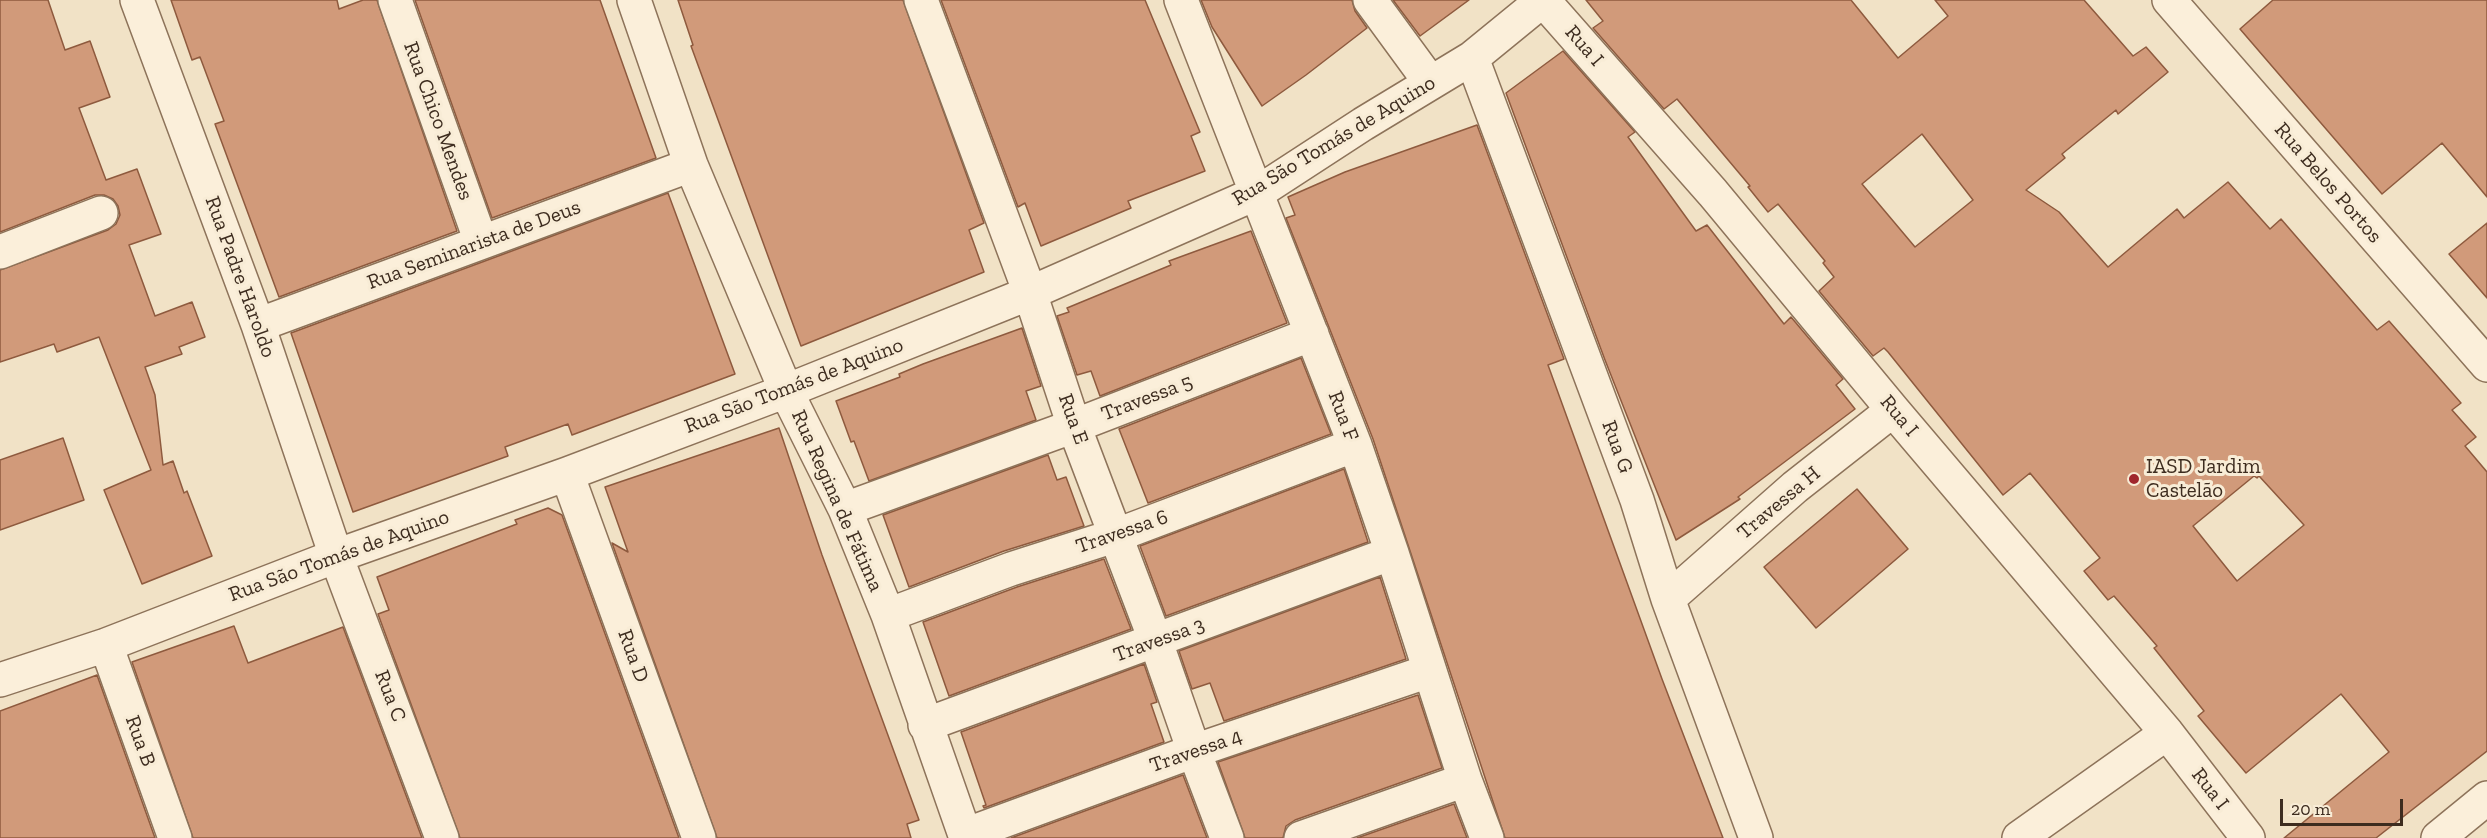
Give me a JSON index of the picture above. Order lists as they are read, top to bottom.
{
  "streets": {
    "street": [
      "Rua I",
      "Rua Chico Mendes",
      "Rua São Tomás de Aquino",
      "Rua Belos Portos",
      "Rua Seminarista de Deus",
      "Rua Padre Haroldo",
      "Travessa 5",
      "Rua F",
      "Rua E",
      "Rua G",
      "Rua Regina de Fátima",
      "Travessa H",
      "Travessa 6",
      "Travessa 3",
      "Rua D",
      "Rua C",
      "Rua B",
      "Travessa 4"
    ]
  },
  "crossings": [
    ["Rua I", "Rua São Tomás de Aquino"],
    ["Rua I", "Travessa H"],
    ["Rua Chico Mendes", "Rua Seminarista de Deus"],
    ["Rua São Tomás de Aquino", "Rua Padre Haroldo"],
    ["Rua São Tomás de Aquino", "Rua F"],
    ["Rua São Tomás de Aquino", "Rua E"],
    ["Rua São Tomás de Aquino", "Rua G"],
    ["Rua São Tomás de Aquino", "Rua Regina de Fátima"],
    ["Rua São Tomás de Aquino", "Rua D"],
    ["Rua São Tomás de Aquino", "Rua C"],
    ["Rua São Tomás de Aquino", "Rua B"],
    ["Rua Seminarista de Deus", "Rua Padre Haroldo"],
    ["Rua Seminarista de Deus", "Rua Regina de Fátima"],
    ["Rua Padre Haroldo", "Rua C"],
    ["Travessa 5", "Rua F"],
    ["Travessa 5", "Rua E"],
    ["Travessa 5", "Rua Regina de Fátima"],
    ["Rua F", "Travessa 6"],
    ["Rua F", "Travessa 3"],
    ["Rua F", "Travessa 4"],
    ["Rua E", "Travessa 6"],
    ["Rua E", "Travessa 3"],
    ["Rua E", "Travessa 4"],
    ["Rua G", "Travessa H"],
    ["Rua Regina de Fátima", "Travessa 6"],
    ["Rua Regina de Fátima", "Travessa 3"],
    ["Rua Regina de Fátima", "Travessa 4"]
  ],
  "places": ["IASD Jardim Castelão"],
  "scale_bar": "20 m"
}
